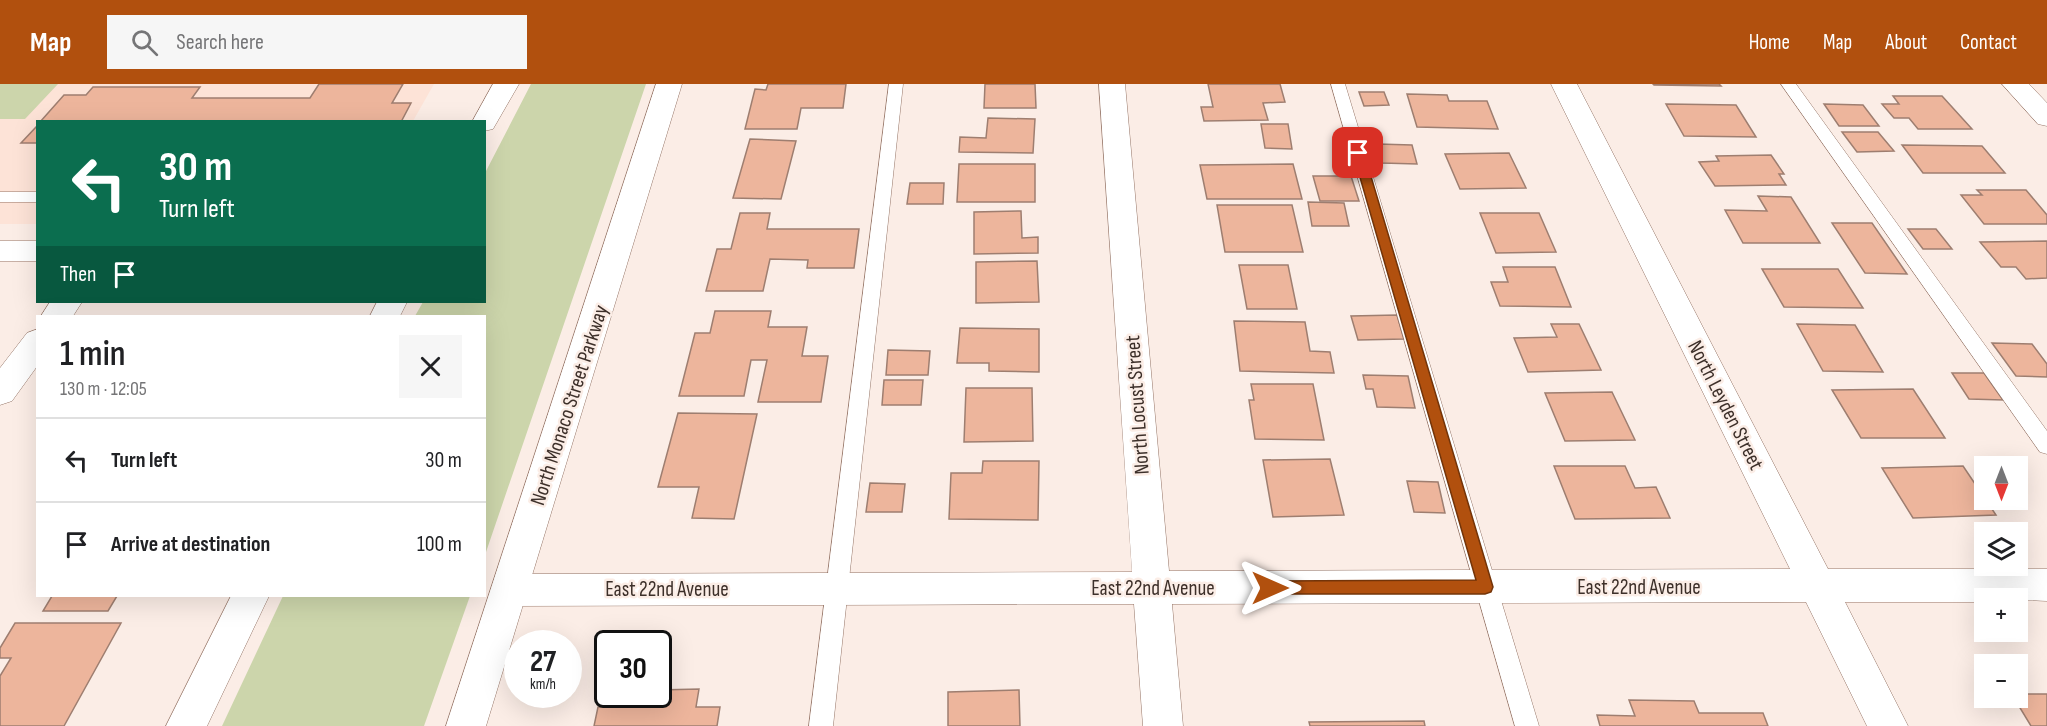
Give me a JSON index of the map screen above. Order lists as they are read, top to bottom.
{
  "streets": {
    "street": [
      "North Monaco Street Parkway",
      "North Locust Street",
      "North Leyden Street",
      "East 22nd Avenue"
    ]
  },
  "crossings": [
    ["North Monaco Street Parkway", "East 22nd Avenue"],
    ["North Locust Street", "East 22nd Avenue"],
    ["North Leyden Street", "East 22nd Avenue"]
  ],
  "north": "bottom",
  "page": {
    "header": "Map",
    "search": "Search here",
    "nav": [
      "Home",
      "Map",
      "About",
      "Contact"
    ],
    "turn": ["30 m", "Turn left"],
    "then": "Then",
    "heading": ["1 min", "130 m · 12:05"],
    "list": [
      {
        "name": "Turn left",
        "value": "30 m"
      },
      {
        "name": "Arrive at destination",
        "value": "100 m"
      }
    ],
    "map_buttons": ["+", "−"],
    "speed": "27 km/h",
    "limit": "30"
  }
}
